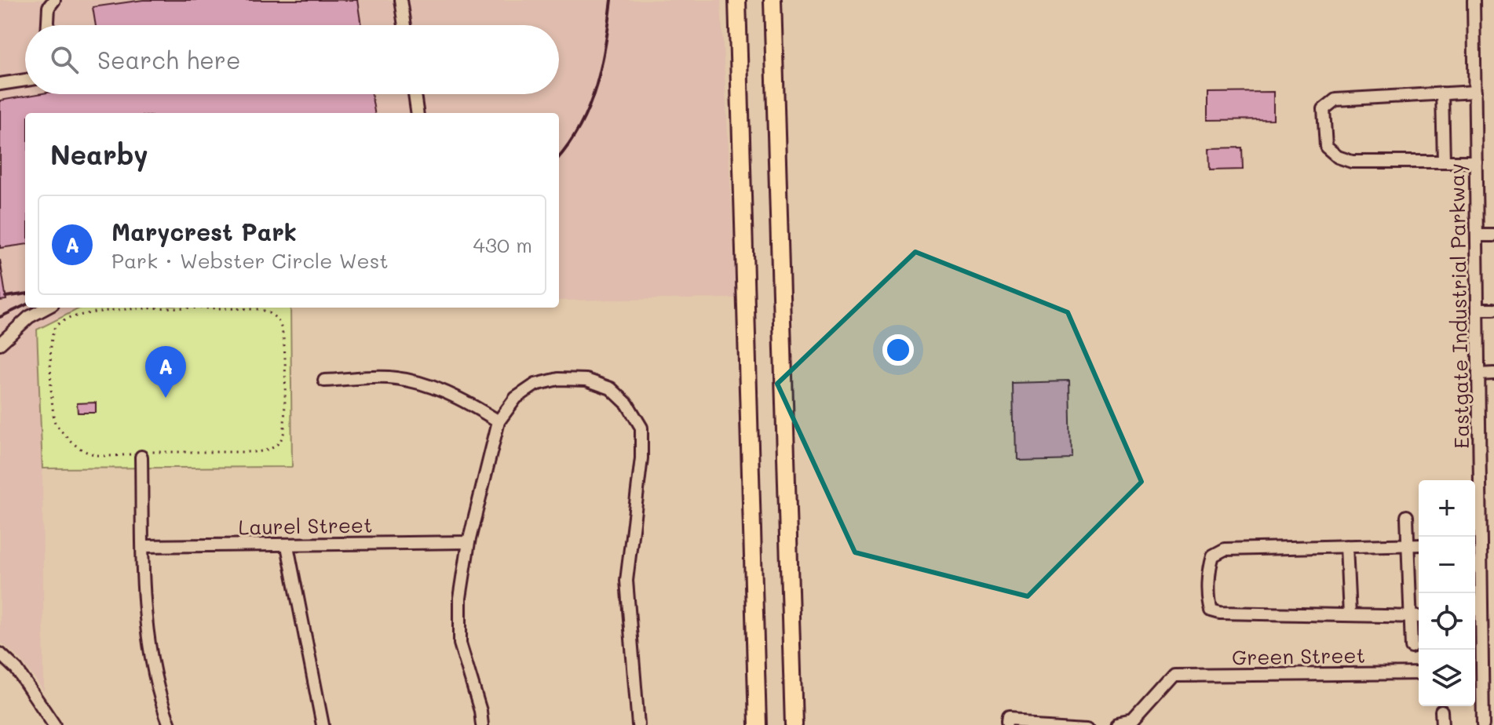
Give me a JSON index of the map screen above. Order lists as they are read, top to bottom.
{
  "streets": {
    "street": ["Eastgate Industrial Parkway", "Laurel Street", "Green Street"]
  },
  "page": {
    "search": "Search here",
    "heading": "Nearby",
    "list": [
      {
        "mark": "A",
        "name": "Marycrest Park",
        "note": "Park · Webster Circle West",
        "value": "430 m"
      }
    ],
    "pins": "A",
    "map_buttons": ["+", "−"]
  }
}
